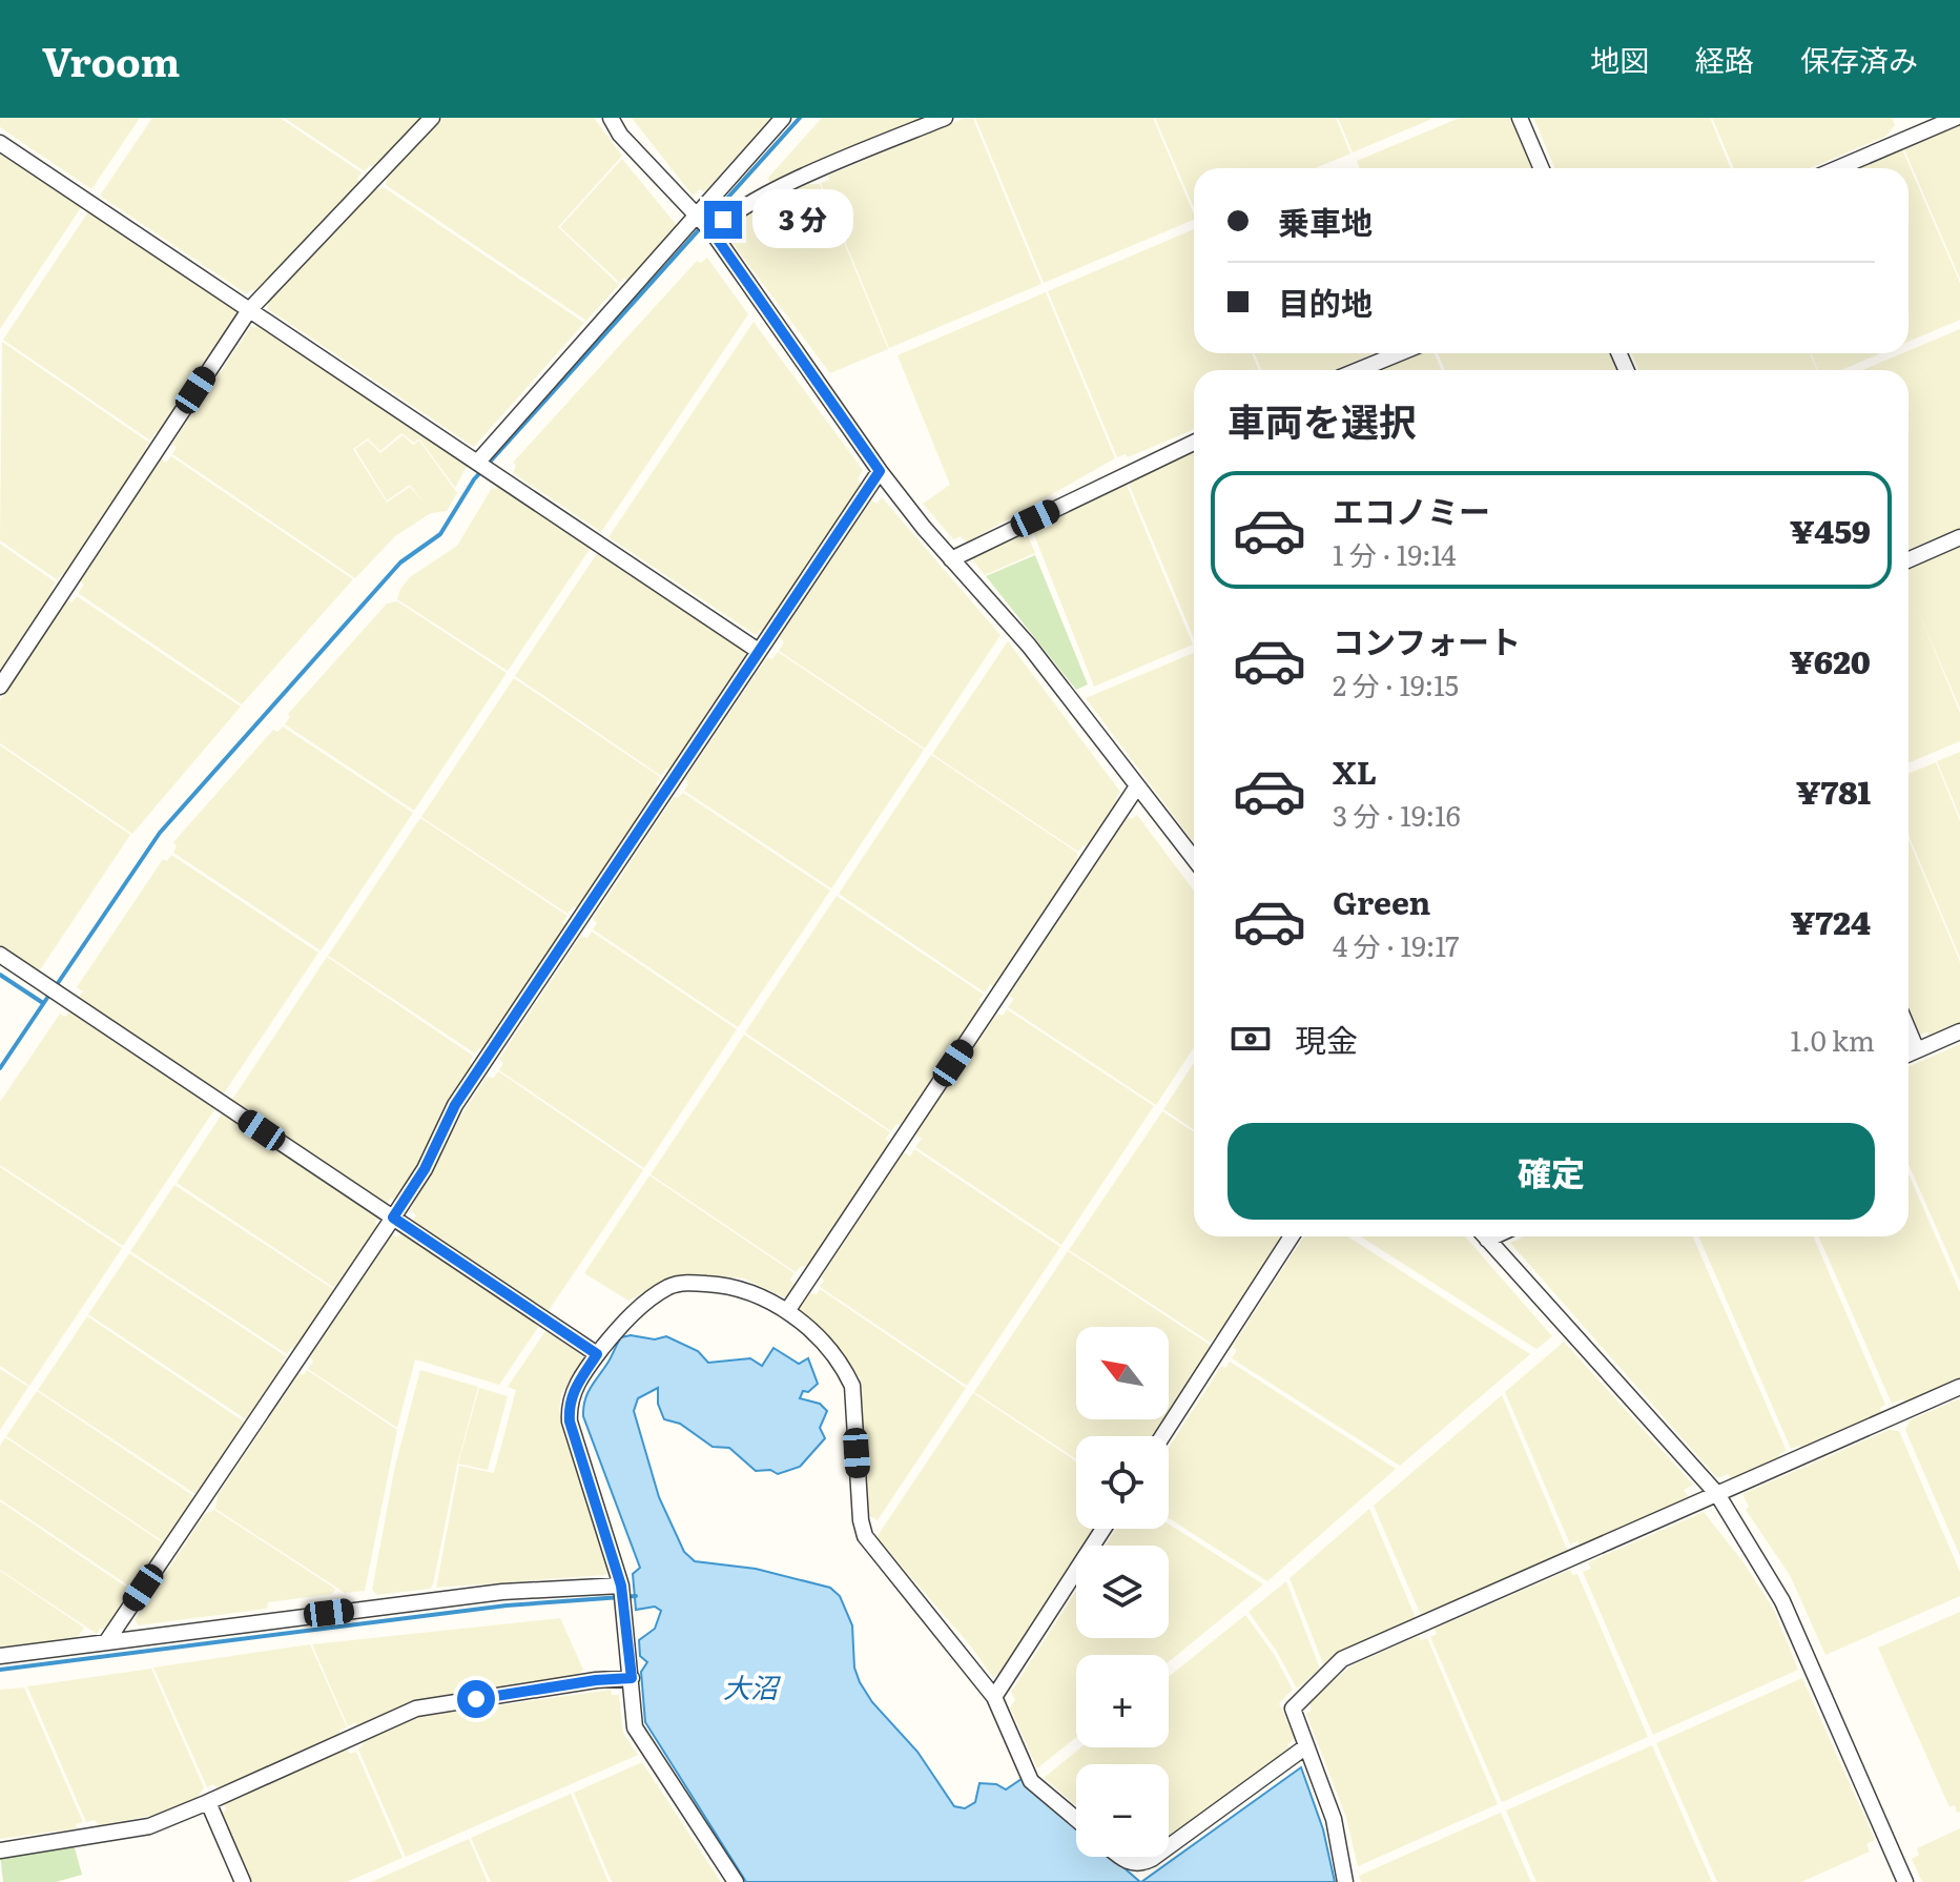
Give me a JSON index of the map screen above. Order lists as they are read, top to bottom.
{
  "water": ["大沼"],
  "north": "top left",
  "page": {
    "header": "Vroom",
    "nav": ["地図", "経路", "保存済み"],
    "banner": ["乗車地", "目的地"],
    "bubble": "3 分",
    "heading": "車両を選択",
    "list": [
      {
        "name": "エコノミー",
        "note": "1 分 · 19:14",
        "value": "¥459"
      },
      {
        "name": "コンフォート",
        "note": "2 分 · 19:15",
        "value": "¥620"
      },
      {
        "name": "XL",
        "note": "3 分 · 19:16",
        "value": "¥781"
      },
      {
        "name": "Green",
        "note": "4 分 · 19:17",
        "value": "¥724"
      }
    ],
    "pay": ["現金", "1.0 km"],
    "buttons": "確定",
    "map_buttons": ["+", "−"]
  }
}
